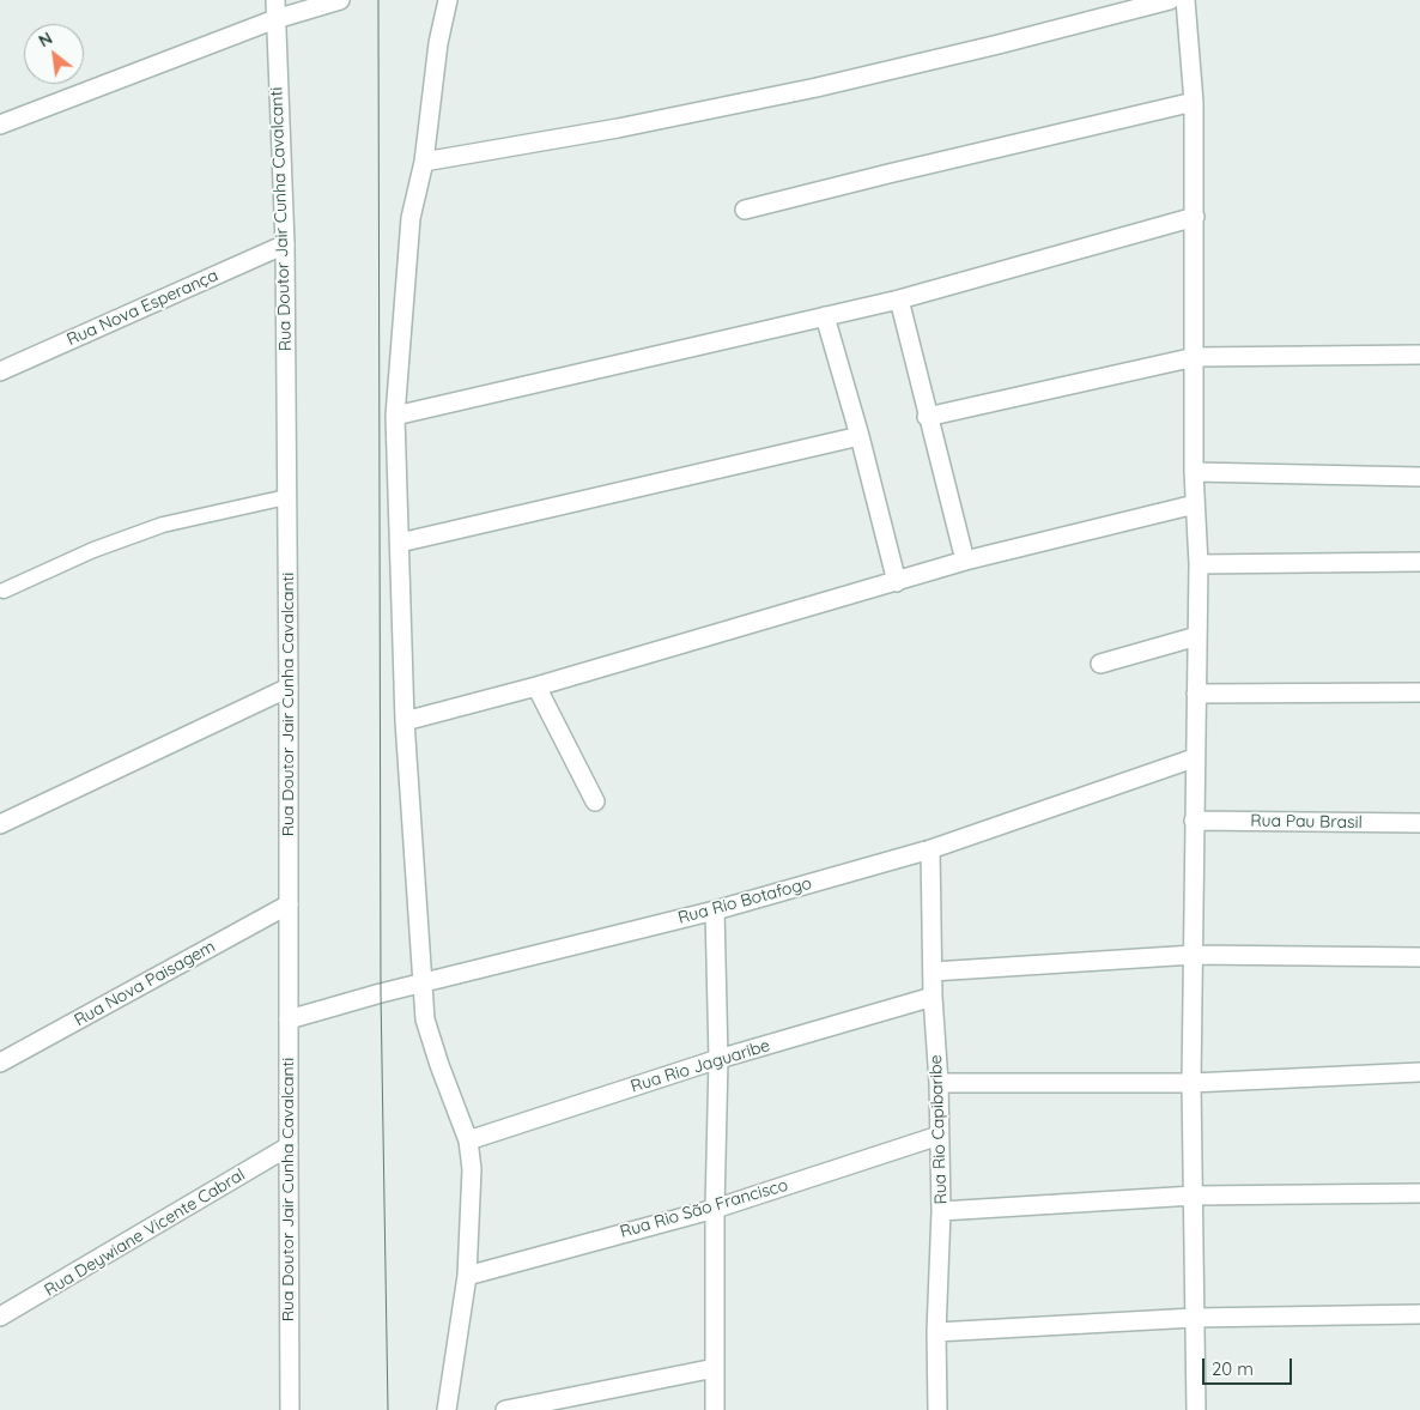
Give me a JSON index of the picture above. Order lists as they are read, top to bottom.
{
  "streets": {
    "street": [
      "Rua Doutor Jair Cunha Cavalcanti",
      "Rua Nova Esperança",
      "Rua Pau Brasil",
      "Rua Rio Botafogo",
      "Rua Nova Paisagem",
      "Rua Rio Jaguaribe",
      "Rua Rio Capibaribe",
      "Rua Rio São Francisco",
      "Rua Deywiane Vicente Cabral"
    ]
  },
  "crossings": [
    ["Rua Doutor Jair Cunha Cavalcanti", "Rua Nova Esperança"],
    ["Rua Doutor Jair Cunha Cavalcanti", "Rua Rio Botafogo"],
    ["Rua Doutor Jair Cunha Cavalcanti", "Rua Nova Paisagem"],
    ["Rua Doutor Jair Cunha Cavalcanti", "Rua Deywiane Vicente Cabral"],
    ["Rua Rio Botafogo", "Rua Rio Capibaribe"],
    ["Rua Rio Jaguaribe", "Rua Rio Capibaribe"],
    ["Rua Rio Capibaribe", "Rua Rio São Francisco"]
  ],
  "scale_bar": "20 m",
  "north": "top left"
}
